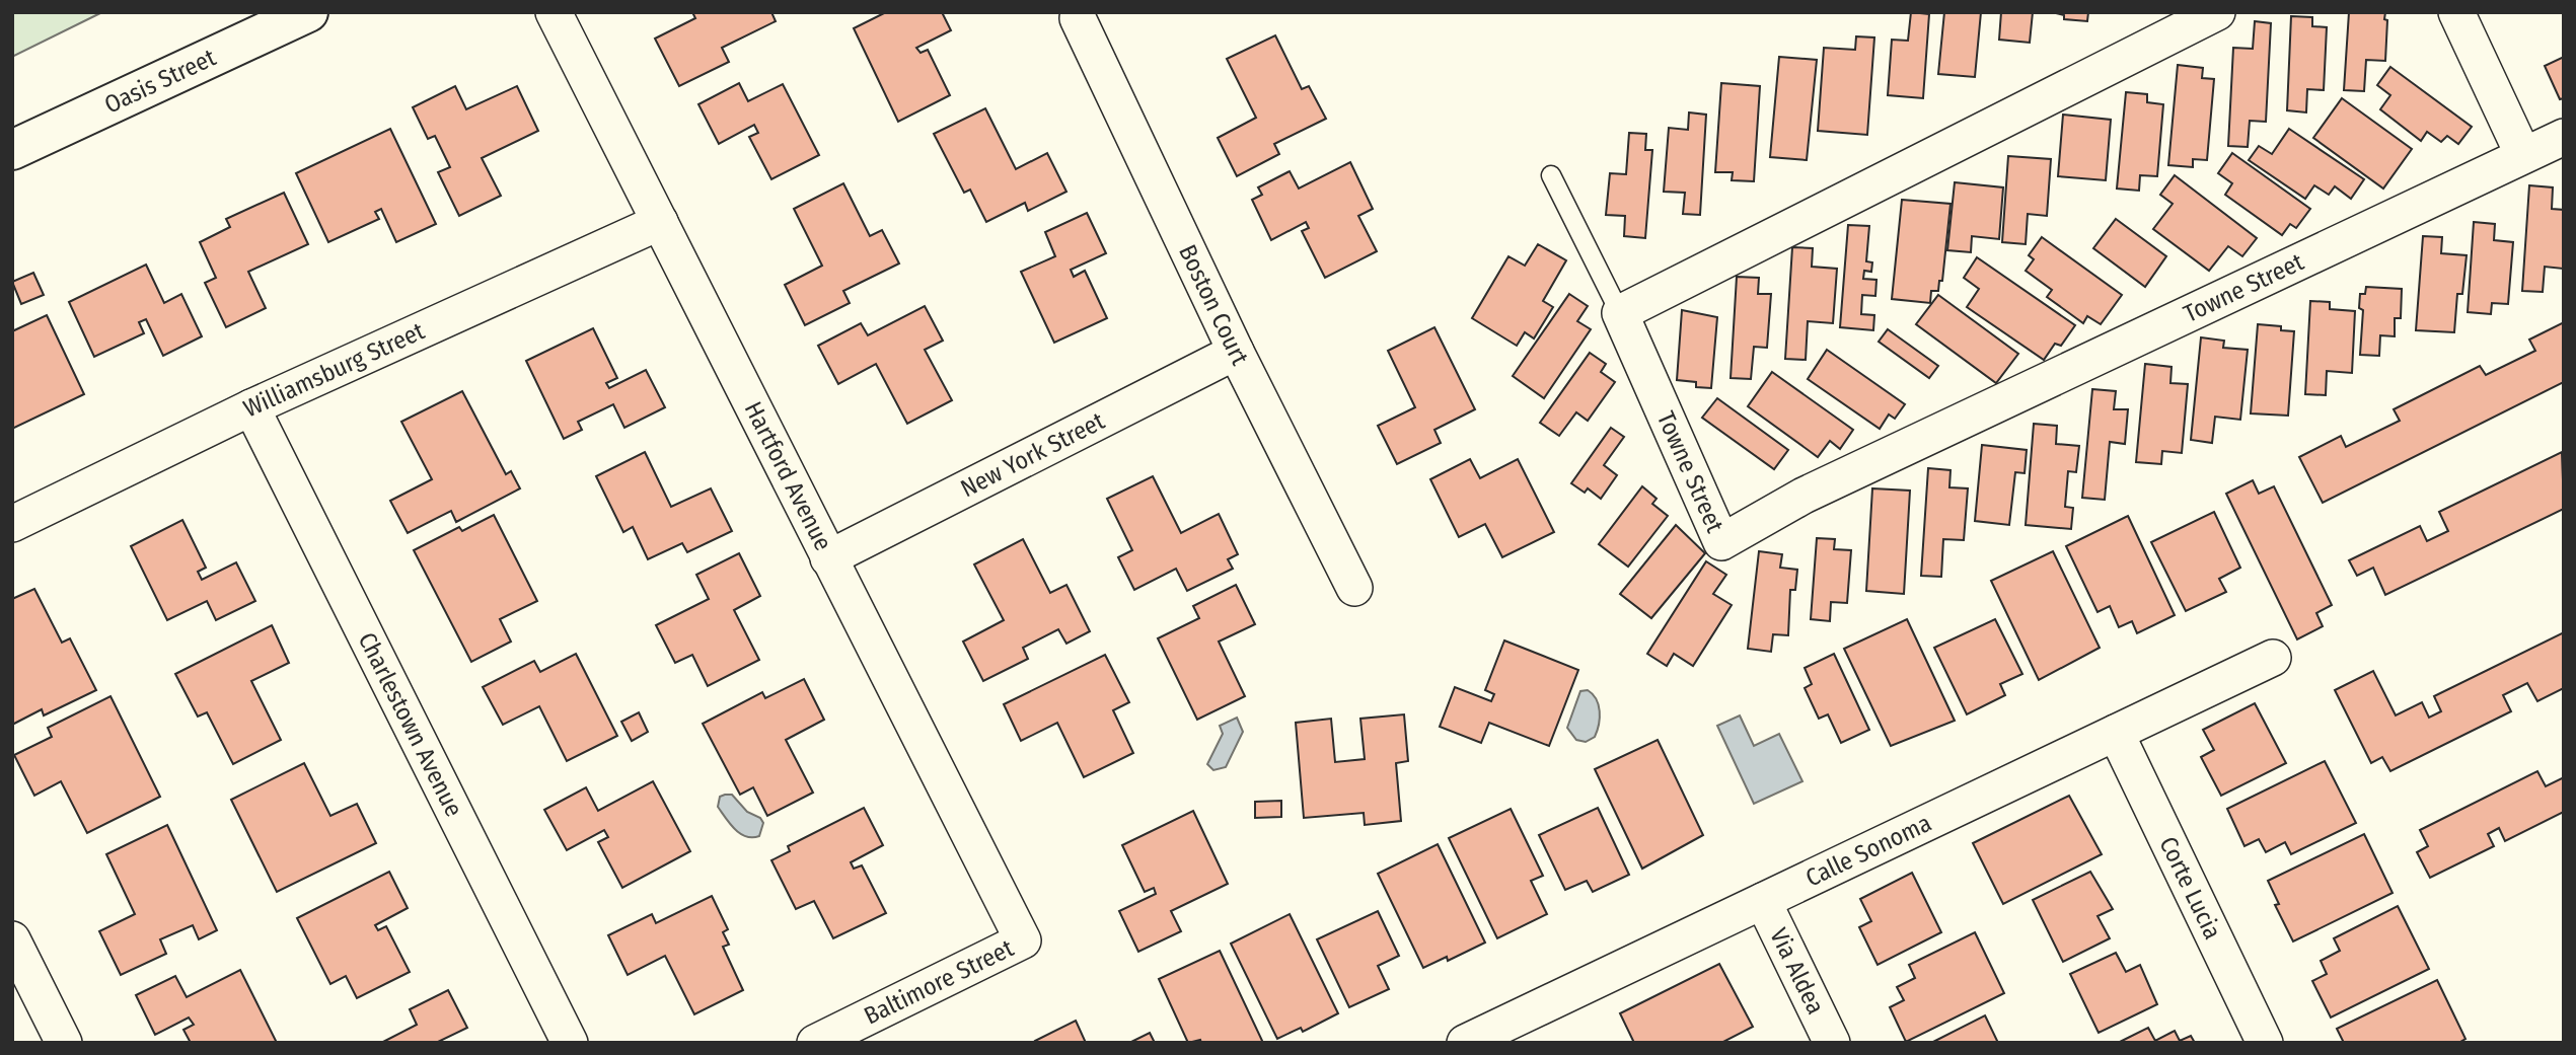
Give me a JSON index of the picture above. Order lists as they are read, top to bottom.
{
  "streets": {
    "street": [
      "Oasis Street",
      "Towne Street",
      "Boston Court",
      "Williamsburg Street",
      "New York Street",
      "Hartford Avenue",
      "Charlestown Avenue",
      "Calle Sonoma",
      "Corte Lucia",
      "Via Aldea",
      "Baltimore Street"
    ]
  },
  "crossings": [
    ["Boston Court", "New York Street"],
    ["Williamsburg Street", "Hartford Avenue"],
    ["Williamsburg Street", "Charlestown Avenue"],
    ["New York Street", "Hartford Avenue"],
    ["Hartford Avenue", "Baltimore Street"],
    ["Calle Sonoma", "Corte Lucia"],
    ["Calle Sonoma", "Via Aldea"]
  ]
}
